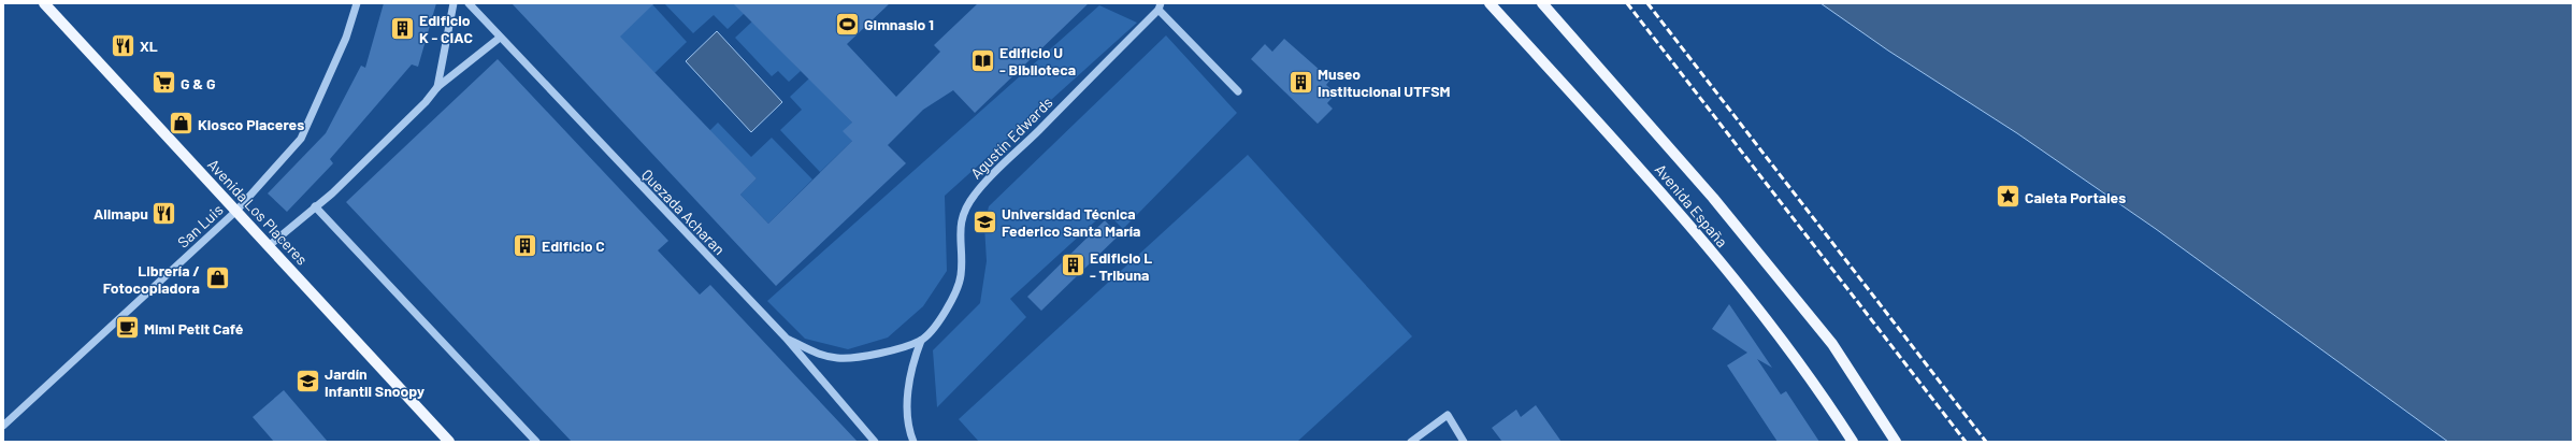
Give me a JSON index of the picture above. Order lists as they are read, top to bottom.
{
  "streets": {
    "main road": ["Avenida España", "Avenida Los Placeres"],
    "street": ["Agustín Edwards", "Quezada Acharan", "San Luis"]
  },
  "crossings": [
    ["Avenida Los Placeres", "San Luis"]
  ],
  "places": {
    "sports": ["Gimnasio 1"],
    "building": [
      "Edificio K - CIAC",
      "Museo Institucional UTFSM",
      "Edificio C",
      "Edificio L - Tribuna"
    ],
    "restaurant": ["XL", "Alimapu"],
    "library": ["Edificio U - Biblioteca"],
    "supermarket": ["G & G"],
    "shop": ["Kiosco Placeres", "Librería / Fotocopiadora"],
    "place": ["Caleta Portales"],
    "school or university": ["Universidad Técnica Federico Santa María", "Jardín Infantil Snoopy"],
    "cafe": ["Mimi Petit Café"]
  }
}
